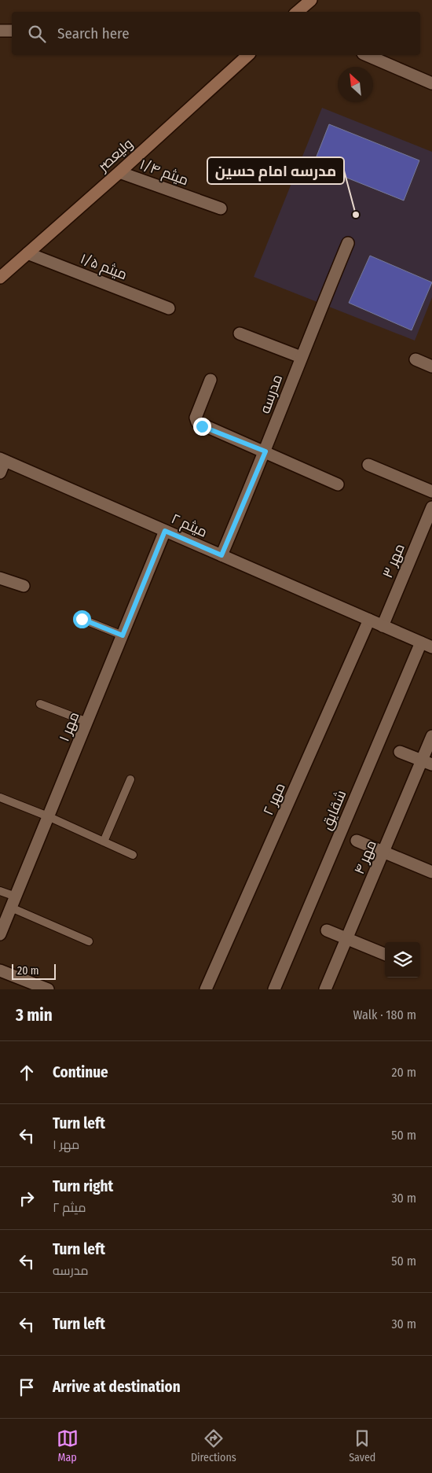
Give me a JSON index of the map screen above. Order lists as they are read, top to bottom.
{
  "streets": {
    "main road": ["ولیعصر"],
    "street": [
      "میثم ۱/۴",
      "میثم ۱/۵",
      "مدرسه",
      "میثم ۲",
      "مهر ۳",
      "مهر ۱",
      "مهر ۲",
      "شقایق",
      "مهر ۴"
    ]
  },
  "crossings": [
    ["ولیعصر", "میثم ۱/۴"],
    ["ولیعصر", "میثم ۱/۵"],
    ["مدرسه", "میثم ۲"],
    ["میثم ۲", "مهر ۳"],
    ["میثم ۲", "مهر ۱"],
    ["میثم ۲", "مهر ۲"],
    ["میثم ۲", "شقایق"]
  ],
  "places": ["مدرسه امام حسین"],
  "scale_bar": "20 m",
  "north": "top left",
  "page": {
    "search": "Search here",
    "scale": "20 m",
    "heading": ["3 min", "Walk · 180 m"],
    "list": [
      ["Continue", "20 m"],
      ["Turn left", "مهر ۱", "50 m"],
      ["Turn right", "میثم ۲", "30 m"],
      ["Turn left", "مدرسه", "50 m"],
      ["Turn left", "30 m"],
      "Arrive at destination"
    ],
    "nav": ["Map", "Directions", "Saved"]
  }
}
